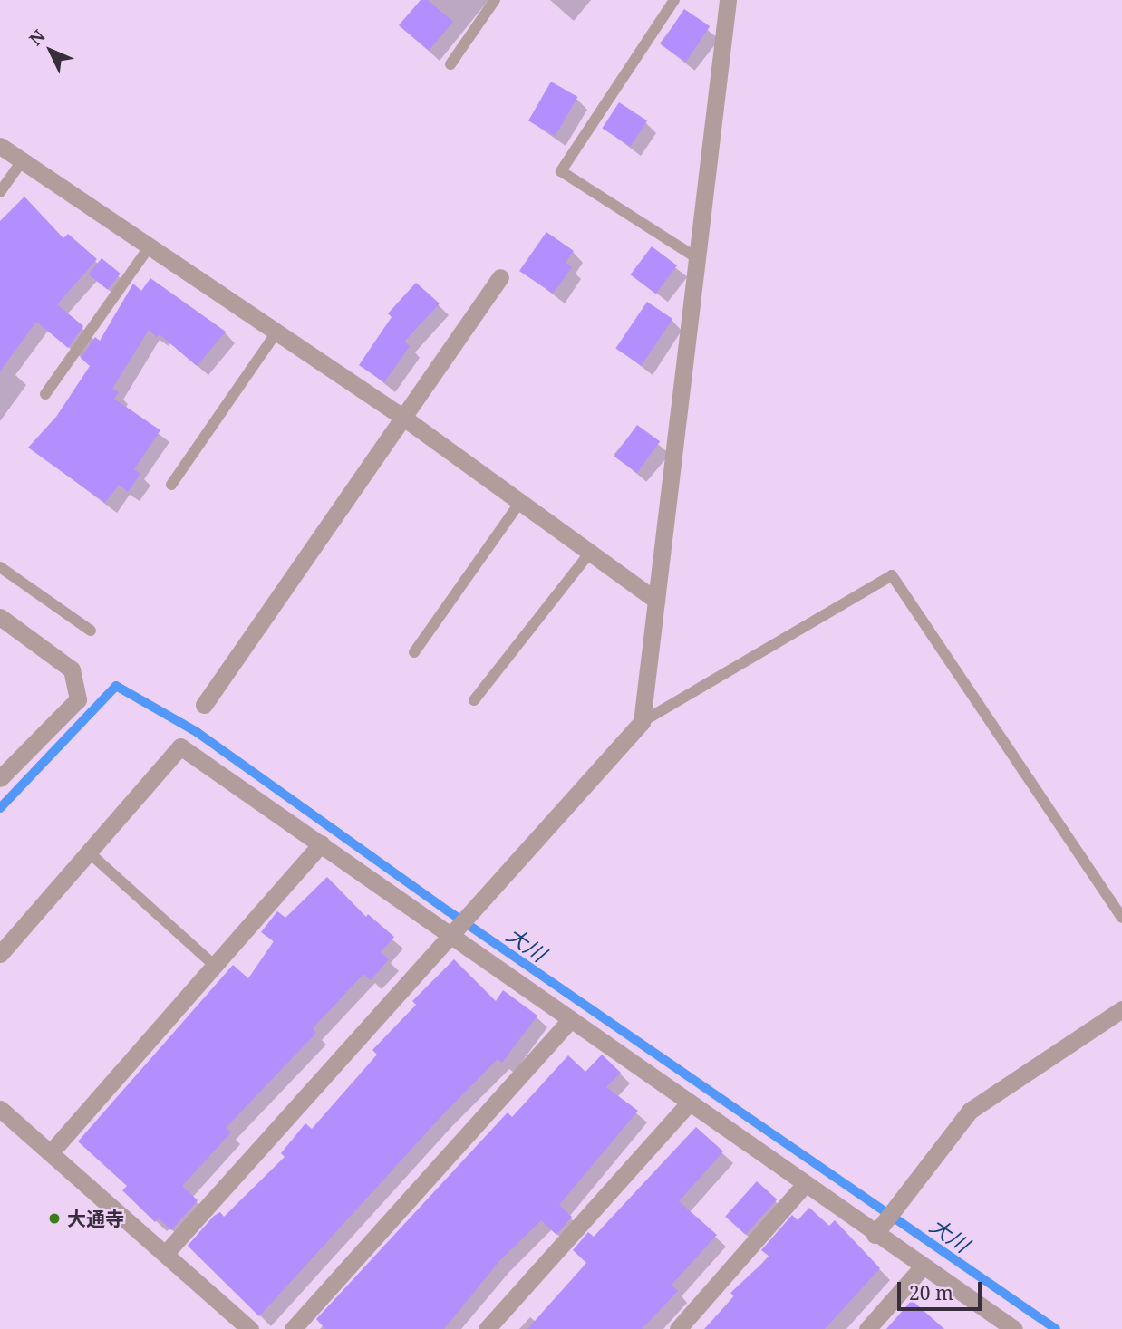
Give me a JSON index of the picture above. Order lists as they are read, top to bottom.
{
  "water": ["大川"],
  "places": ["大通寺"],
  "scale_bar": "20 m",
  "north": "top left"
}
